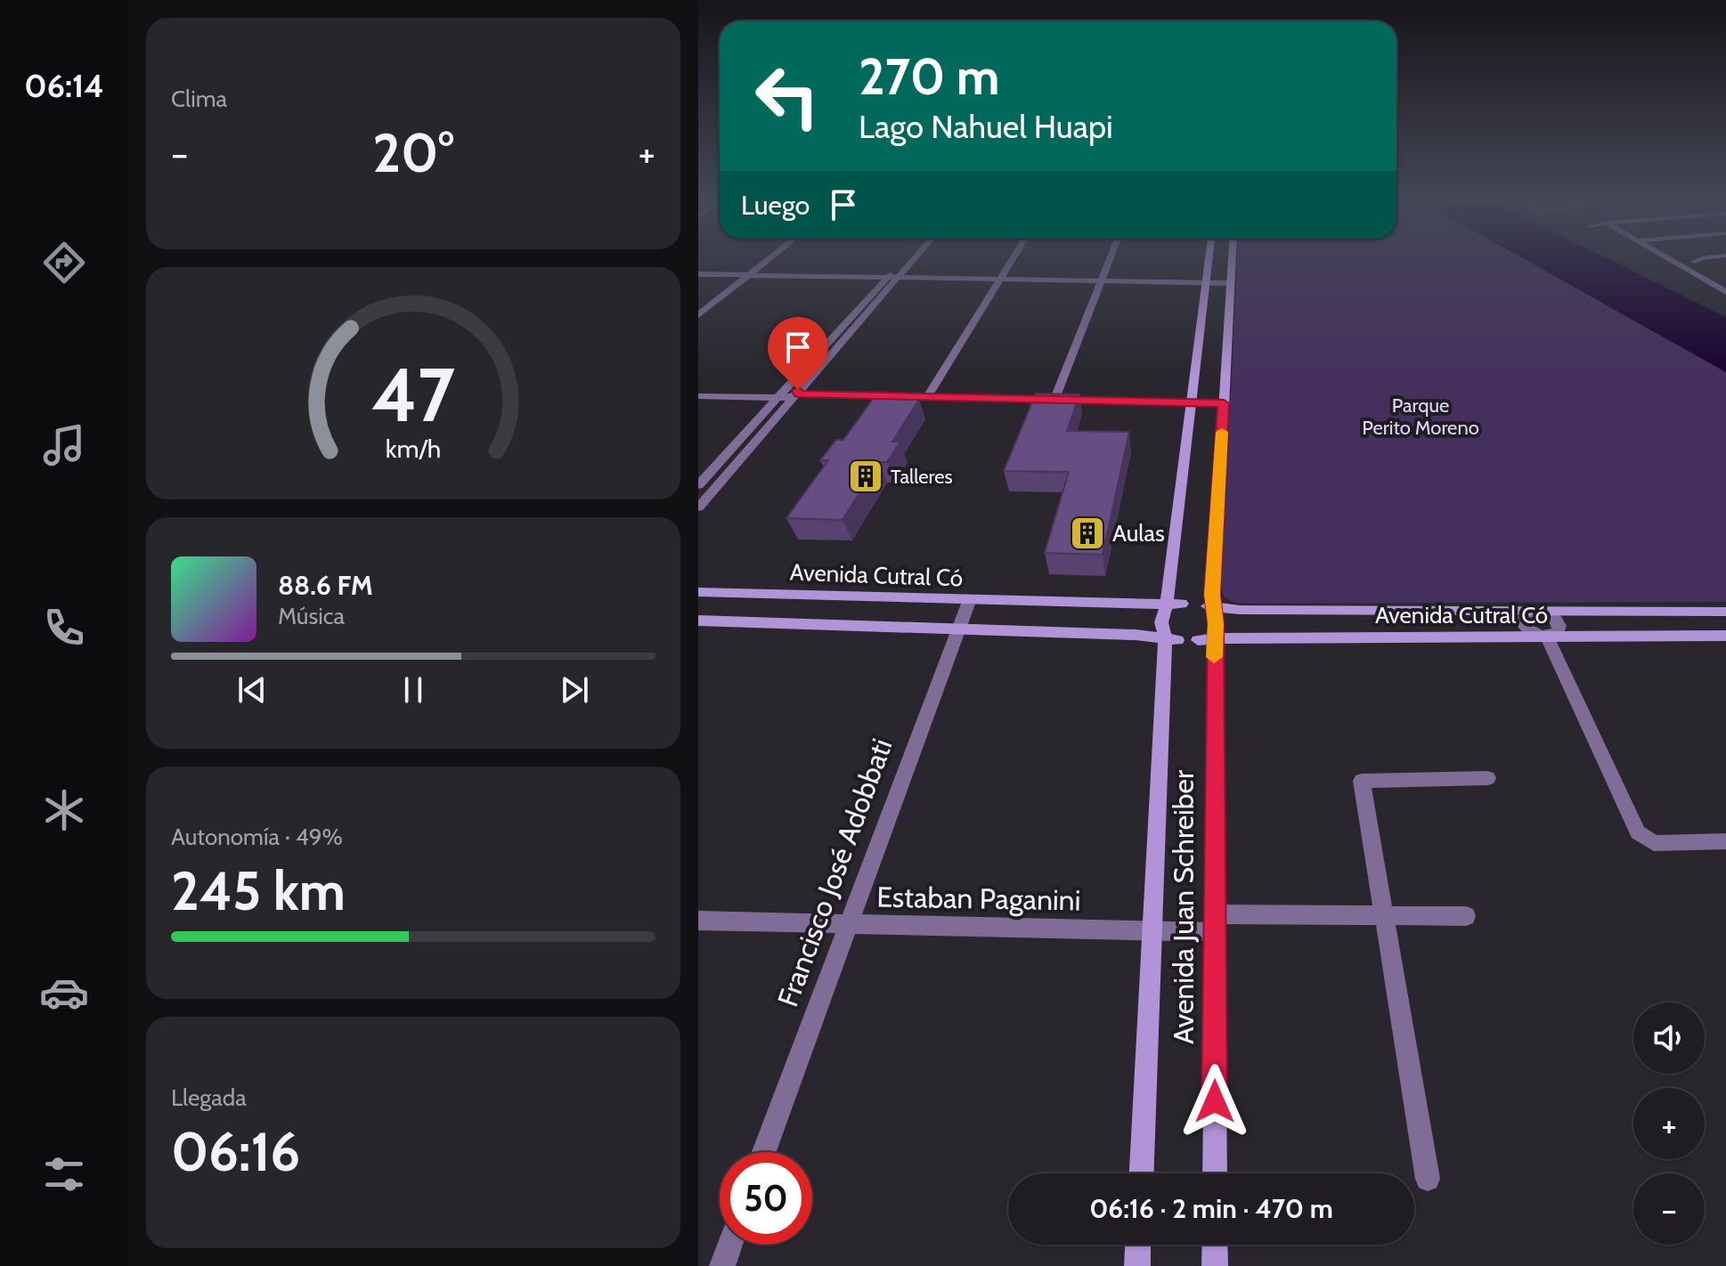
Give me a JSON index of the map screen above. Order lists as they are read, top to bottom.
{
  "streets": {
    "main road": ["Avenida Cutral Có", "Avenida Juan Schreiber"],
    "street": ["Francisco José Adobbati", "Estaban Paganini"]
  },
  "crossings": [
    ["Avenida Cutral Có", "Francisco José Adobbati"],
    ["Avenida Cutral Có", "Avenida Juan Schreiber"],
    ["Francisco José Adobbati", "Estaban Paganini"],
    ["Estaban Paganini", "Avenida Juan Schreiber"]
  ],
  "parks": ["Parque Perito Moreno"],
  "places": {
    "building": ["Talleres", "Aulas"]
  },
  "page": {
    "tabs": "06:14",
    "tile": [
      "Clima",
      ["Autonomía · 49%", "245 km"],
      ["Llegada", "06:16"]
    ],
    "turn": ["270 m", "Lago Nahuel Huapi"],
    "heat": ["−", "20°", "+"],
    "then": "Luego",
    "song": ["88.6 FM", "Música"],
    "map_buttons": ["+", "−"],
    "limit": "50",
    "trip": "06:16 · 2 min · 470 m",
    "gauge": ["47", "km/h"]
  }
}
